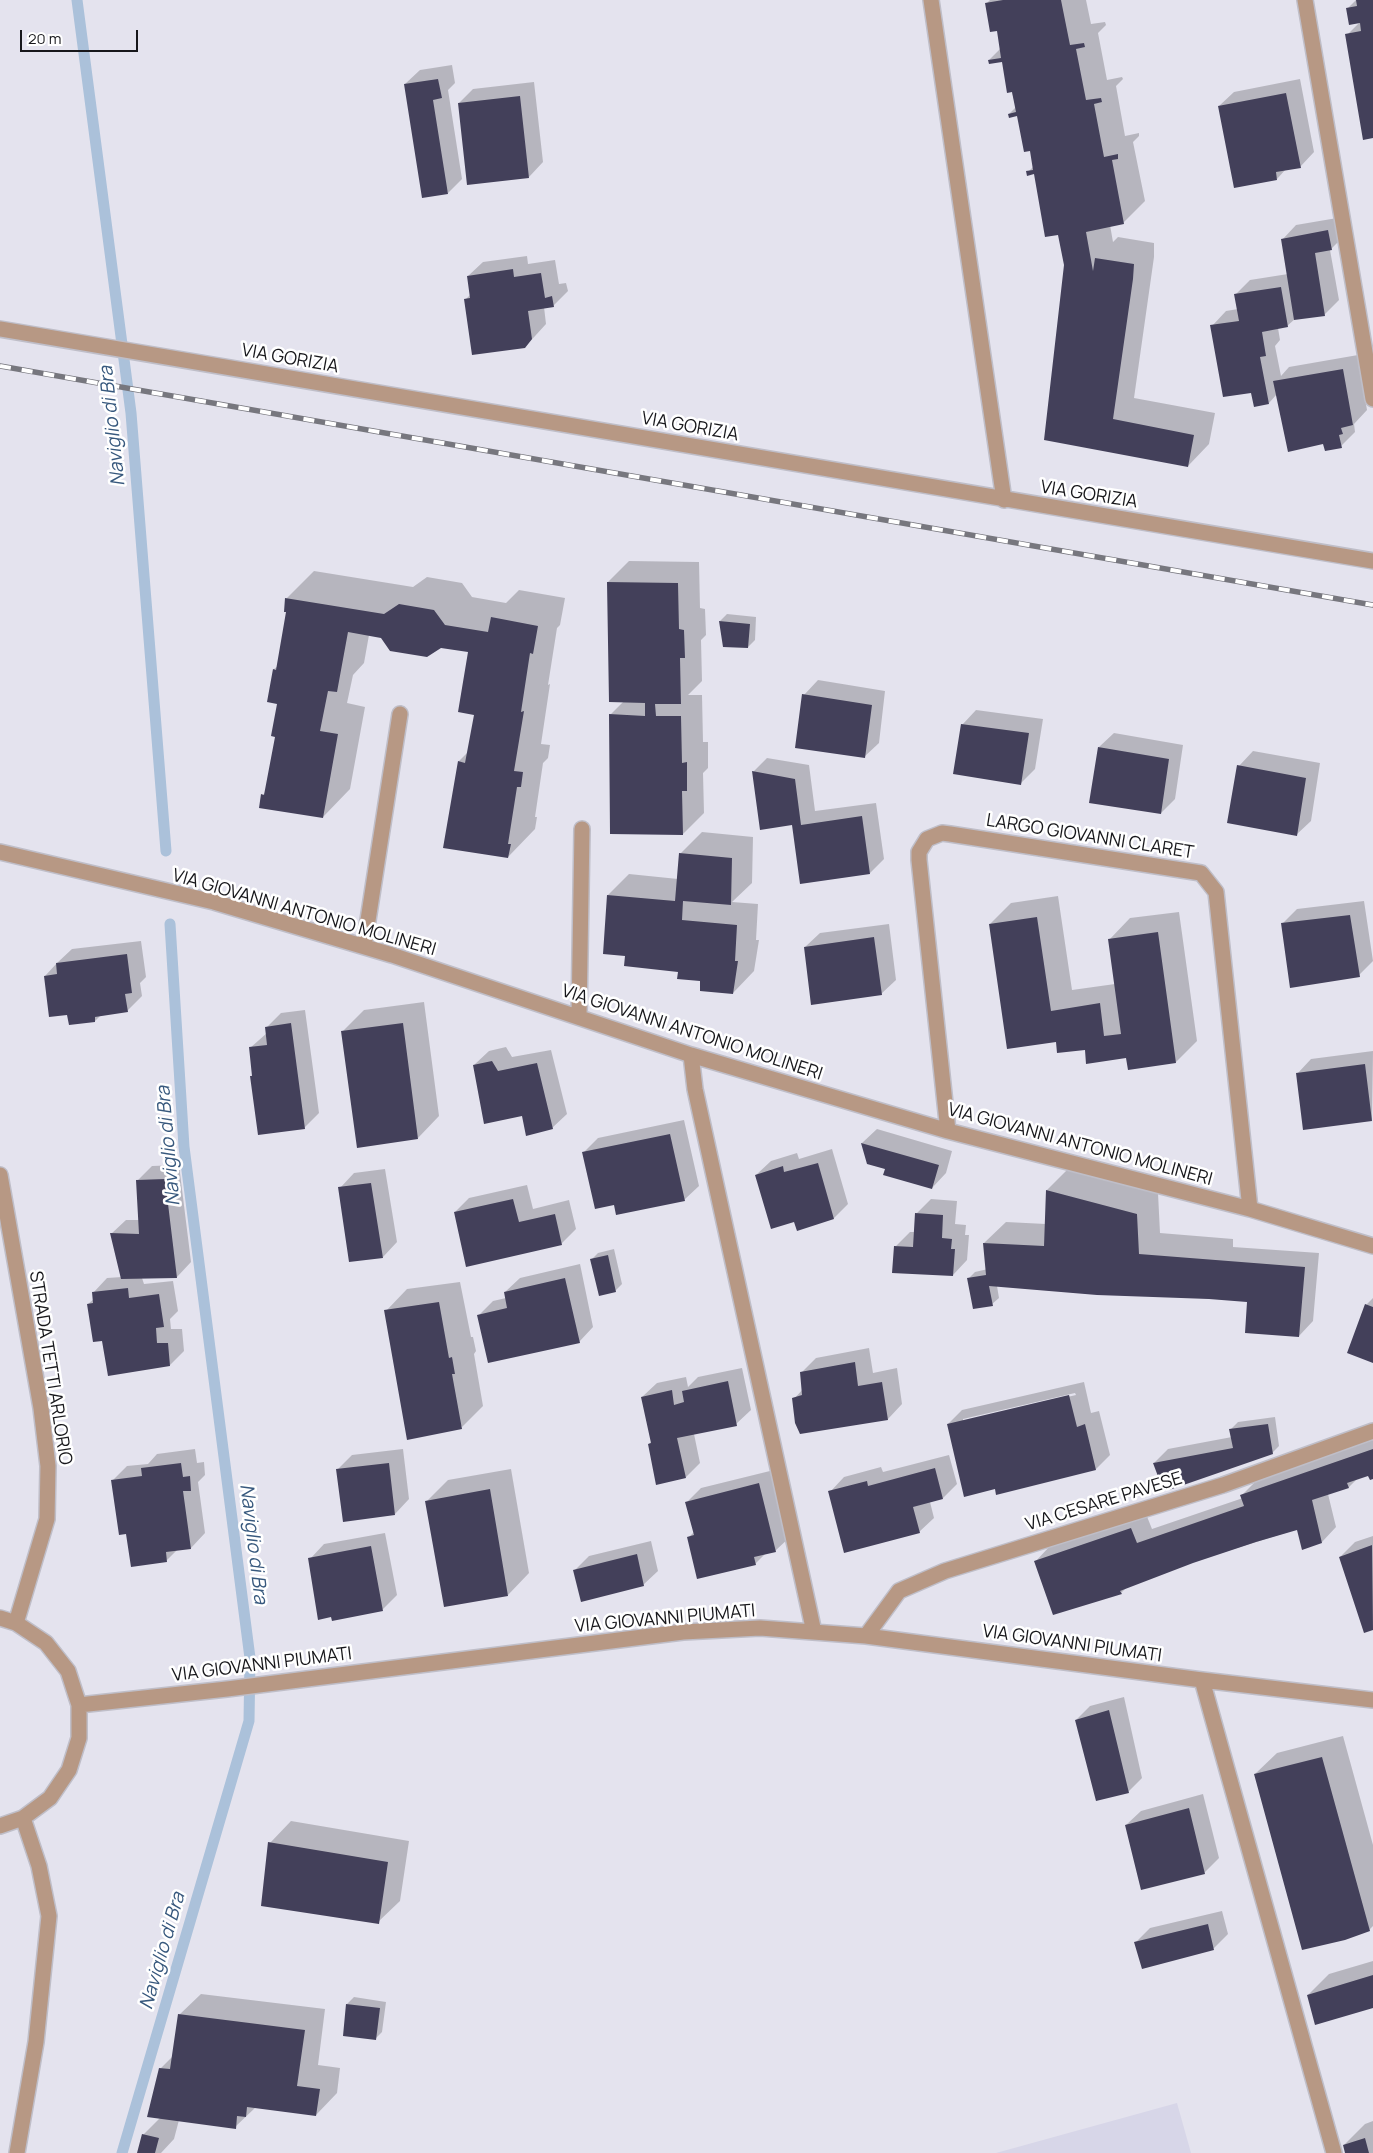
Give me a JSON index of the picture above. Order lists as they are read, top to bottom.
{
  "streets": {
    "street": [
      "VIA GORIZIA",
      "LARGO GIOVANNI CLARET",
      "VIA GIOVANNI ANTONIO MOLINERI",
      "STRADA TETTI ARLORIO",
      "VIA CESARE PAVESE",
      "VIA GIOVANNI PIUMATI"
    ]
  },
  "crossings": [
    ["LARGO GIOVANNI CLARET", "VIA GIOVANNI ANTONIO MOLINERI"],
    ["VIA CESARE PAVESE", "VIA GIOVANNI PIUMATI"]
  ],
  "water": ["Naviglio di Bra"],
  "scale_bar": "20 m"
}
